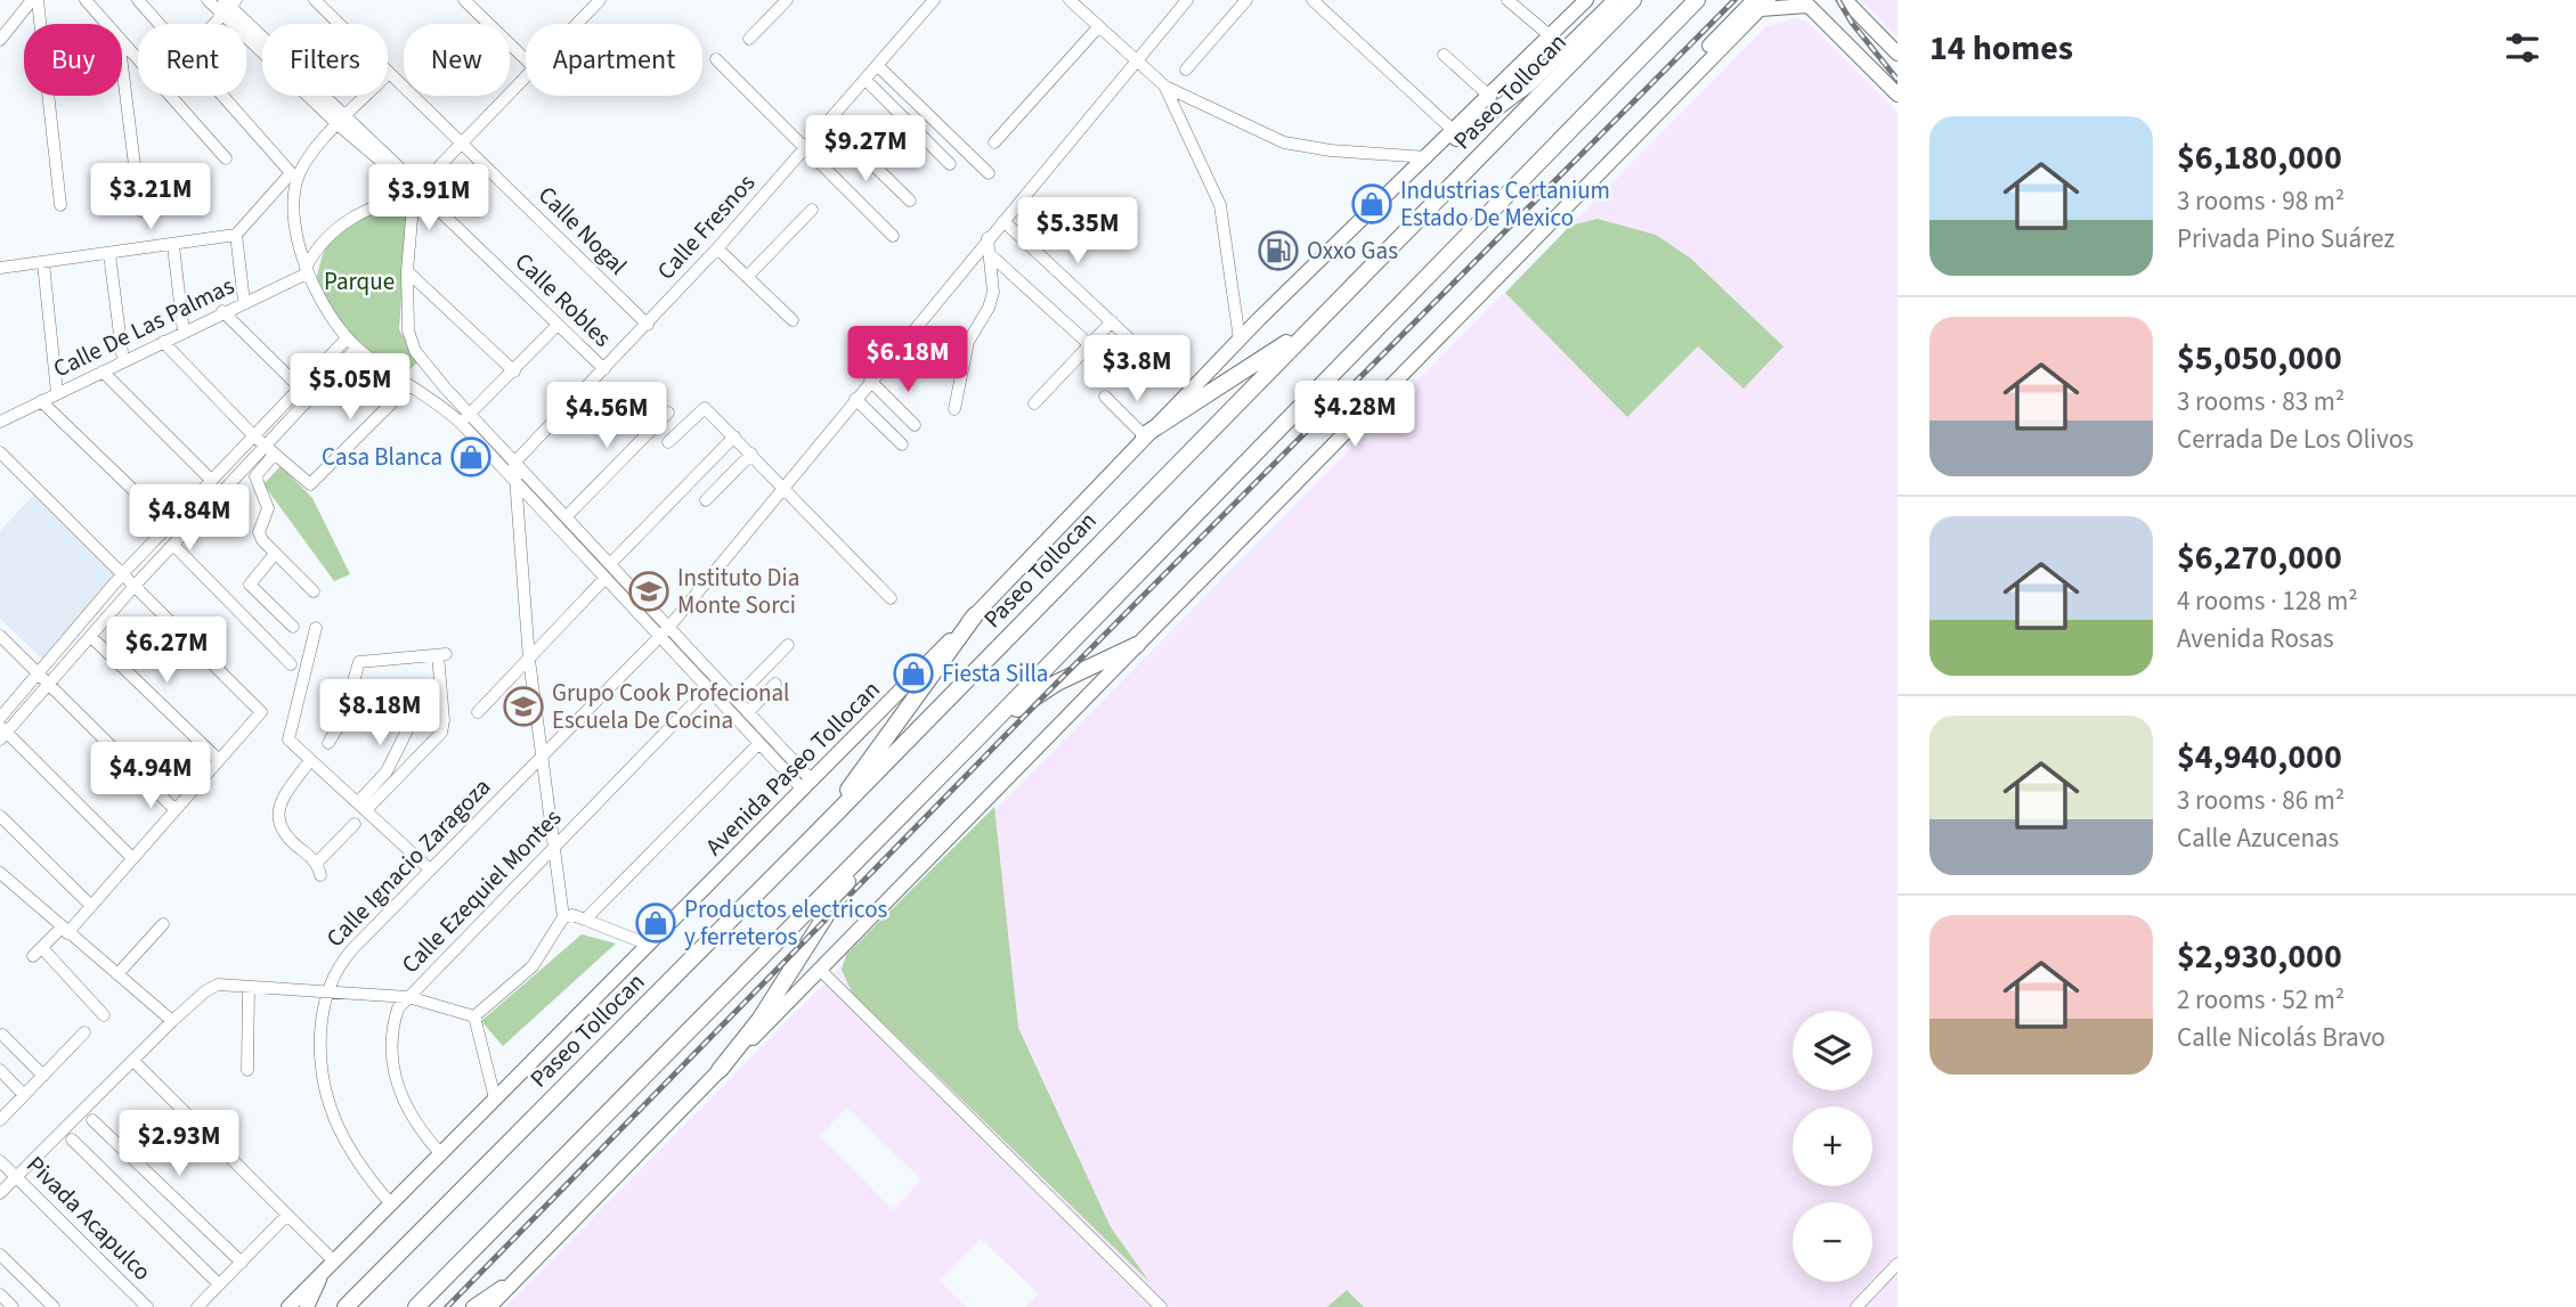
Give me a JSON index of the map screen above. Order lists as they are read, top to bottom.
{
  "streets": {
    "highway": ["Paseo Tollocan"],
    "main road": ["Avenida Paseo Tollocan"],
    "street": [
      "Calle Fresnos",
      "Calle Nogal",
      "Calle Robles",
      "Calle De Las Palmas",
      "Calle Ignacio Zaragoza",
      "Calle Ezequiel Montes",
      "Pivada Acapulco"
    ]
  },
  "crossings": [
    ["Calle Fresnos", "Calle Nogal"],
    ["Calle Fresnos", "Calle Robles"],
    ["Avenida Paseo Tollocan", "Calle Ignacio Zaragoza"],
    ["Avenida Paseo Tollocan", "Calle Ezequiel Montes"]
  ],
  "parks": ["Parque"],
  "places": {
    "shop": [
      "Industrias Certanium Estado De Mexico",
      "Casa Blanca",
      "Fiesta Silla",
      "Productos electricos y ferreteros"
    ],
    "fuel station": ["Oxxo Gas"],
    "school or university": ["Instituto Dia Monte Sorci", "Grupo Cook Profecional Escuela De Cocina"]
  },
  "page": {
    "heading": "14 homes",
    "chip": [
      "Buy",
      "Rent",
      "Filters",
      "New",
      "Apartment"
    ],
    "list": [
      {
        "name": "$6,180,000",
        "note": "3 rooms · 98 m² · Privada Pino Suárez"
      },
      {
        "name": "$5,050,000",
        "note": "3 rooms · 83 m² · Cerrada De Los Olivos"
      },
      {
        "name": "$6,270,000",
        "note": "4 rooms · 128 m² · Avenida Rosas"
      },
      {
        "name": "$4,940,000",
        "note": "3 rooms · 86 m² · Calle Azucenas"
      },
      {
        "name": "$2,930,000",
        "note": "2 rooms · 52 m² · Calle Nicolás Bravo"
      }
    ],
    "price": [
      "$9.27M",
      "$3.21M",
      "$3.91M",
      "$5.35M",
      "$6.18M",
      "$3.8M",
      "$5.05M",
      "$4.28M",
      "$4.56M",
      "$4.84M",
      "$6.27M",
      "$8.18M",
      "$4.94M",
      "$2.93M"
    ],
    "map_buttons": ["+", "−"]
  }
}
